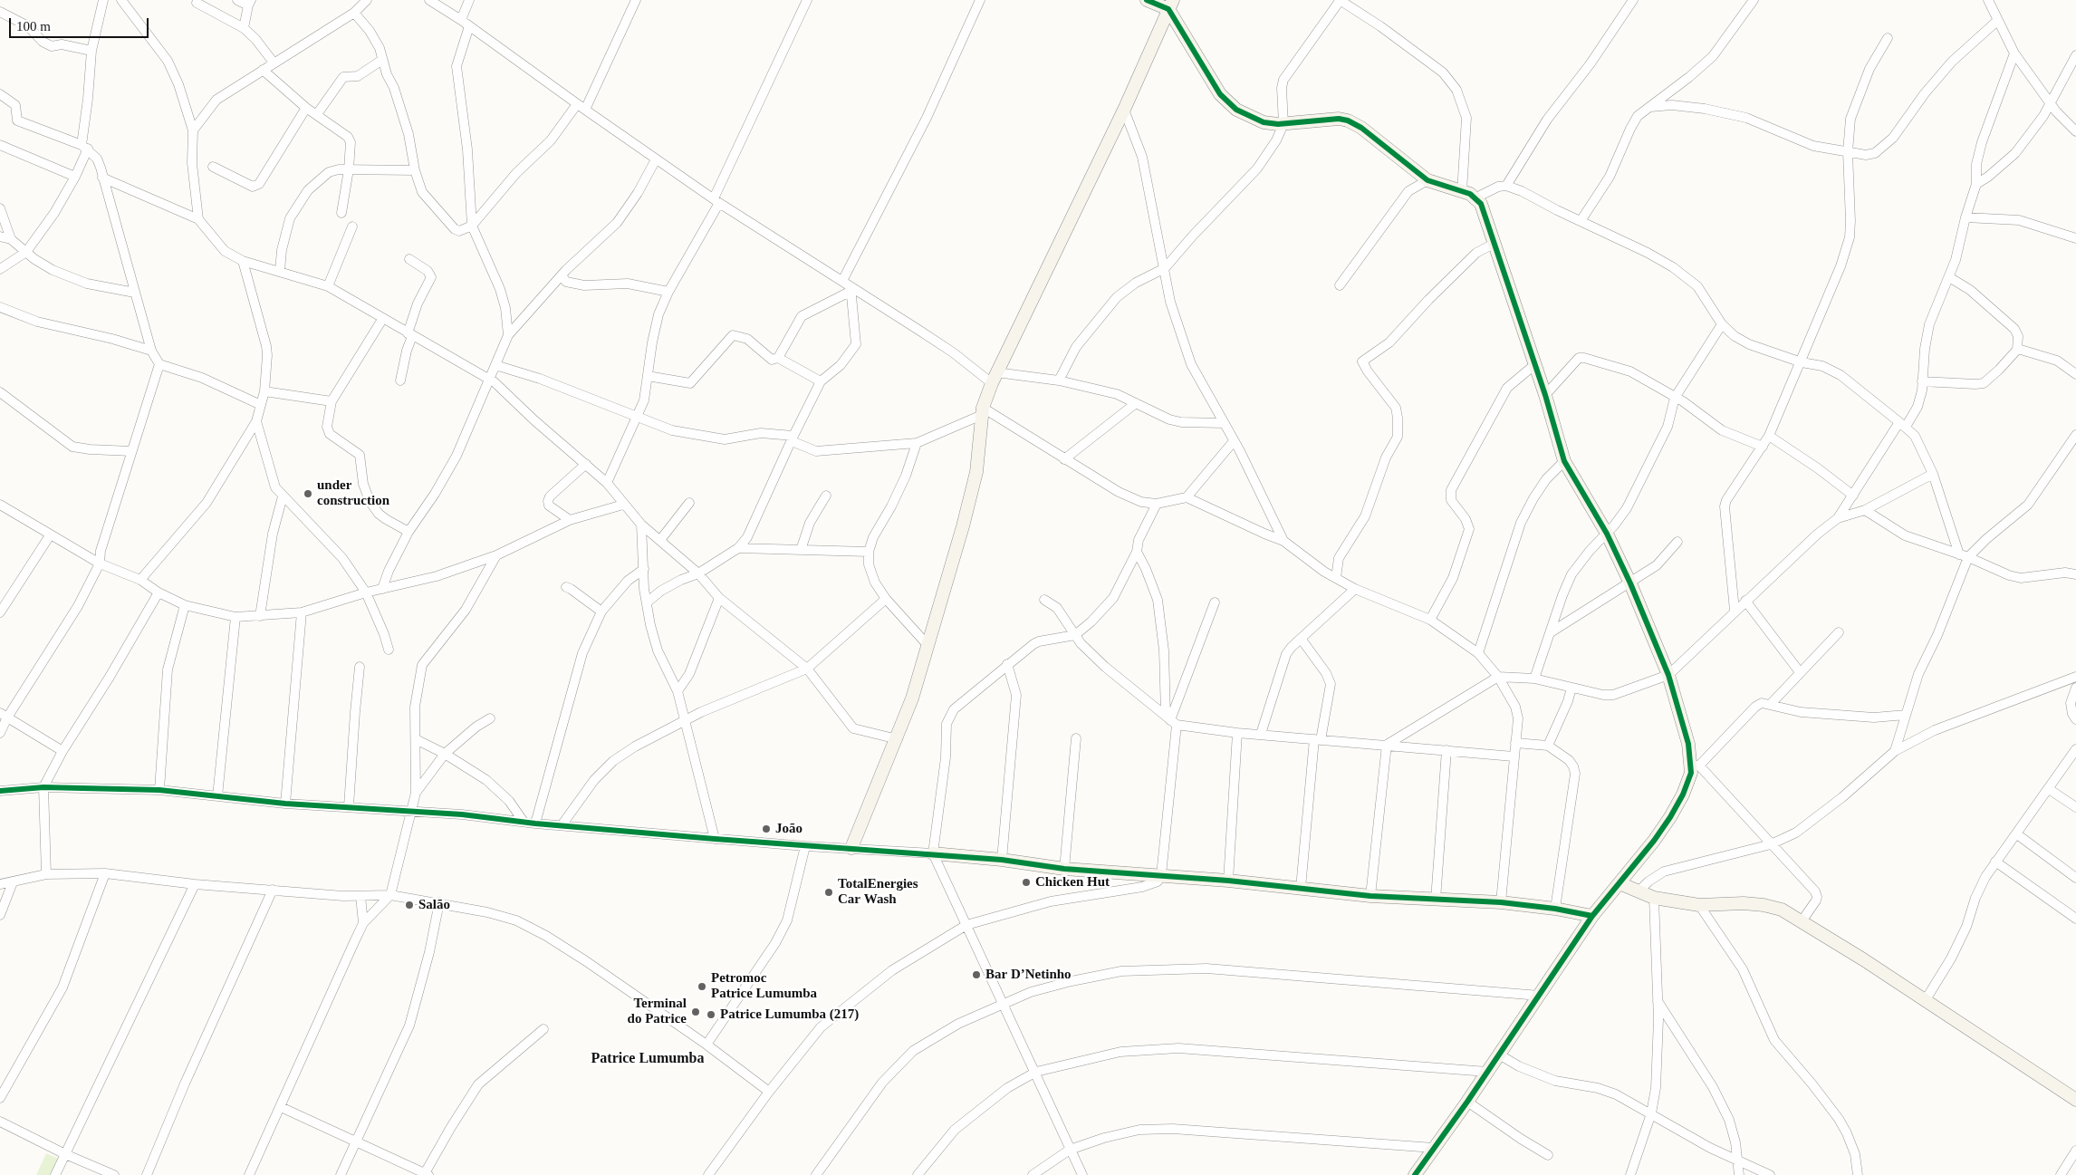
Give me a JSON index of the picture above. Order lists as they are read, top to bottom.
{
  "districts": ["Patrice Lumumba"],
  "places": [
    "under construction",
    "João",
    "Chicken Hut",
    "TotalEnergies Car Wash",
    "Salão",
    "Bar D’Netinho",
    "Petromoc Patrice Lumumba",
    "Terminal do Patrice",
    "Patrice Lumumba (217)"
  ],
  "scale_bar": "100 m"
}
